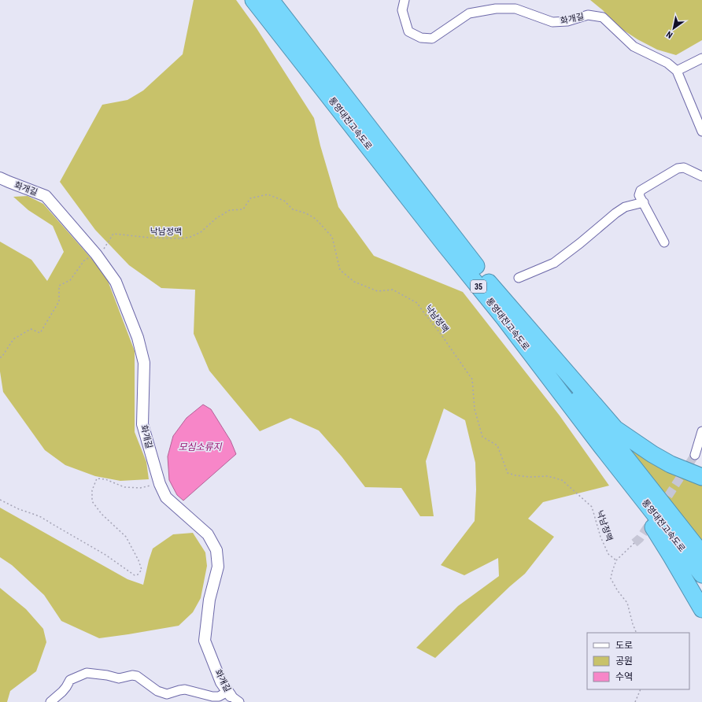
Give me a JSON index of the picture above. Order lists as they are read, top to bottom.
{
  "streets": {
    "highway": ["통영대전고속도로", "35"],
    "street": ["화개길"],
    "path": ["낙남정맥"]
  },
  "crossings": [
    ["화개길", "낙남정맥"]
  ],
  "water": ["모심소류지"],
  "legend": ["도로", "공원", "수역"],
  "north": "bottom left"
}
